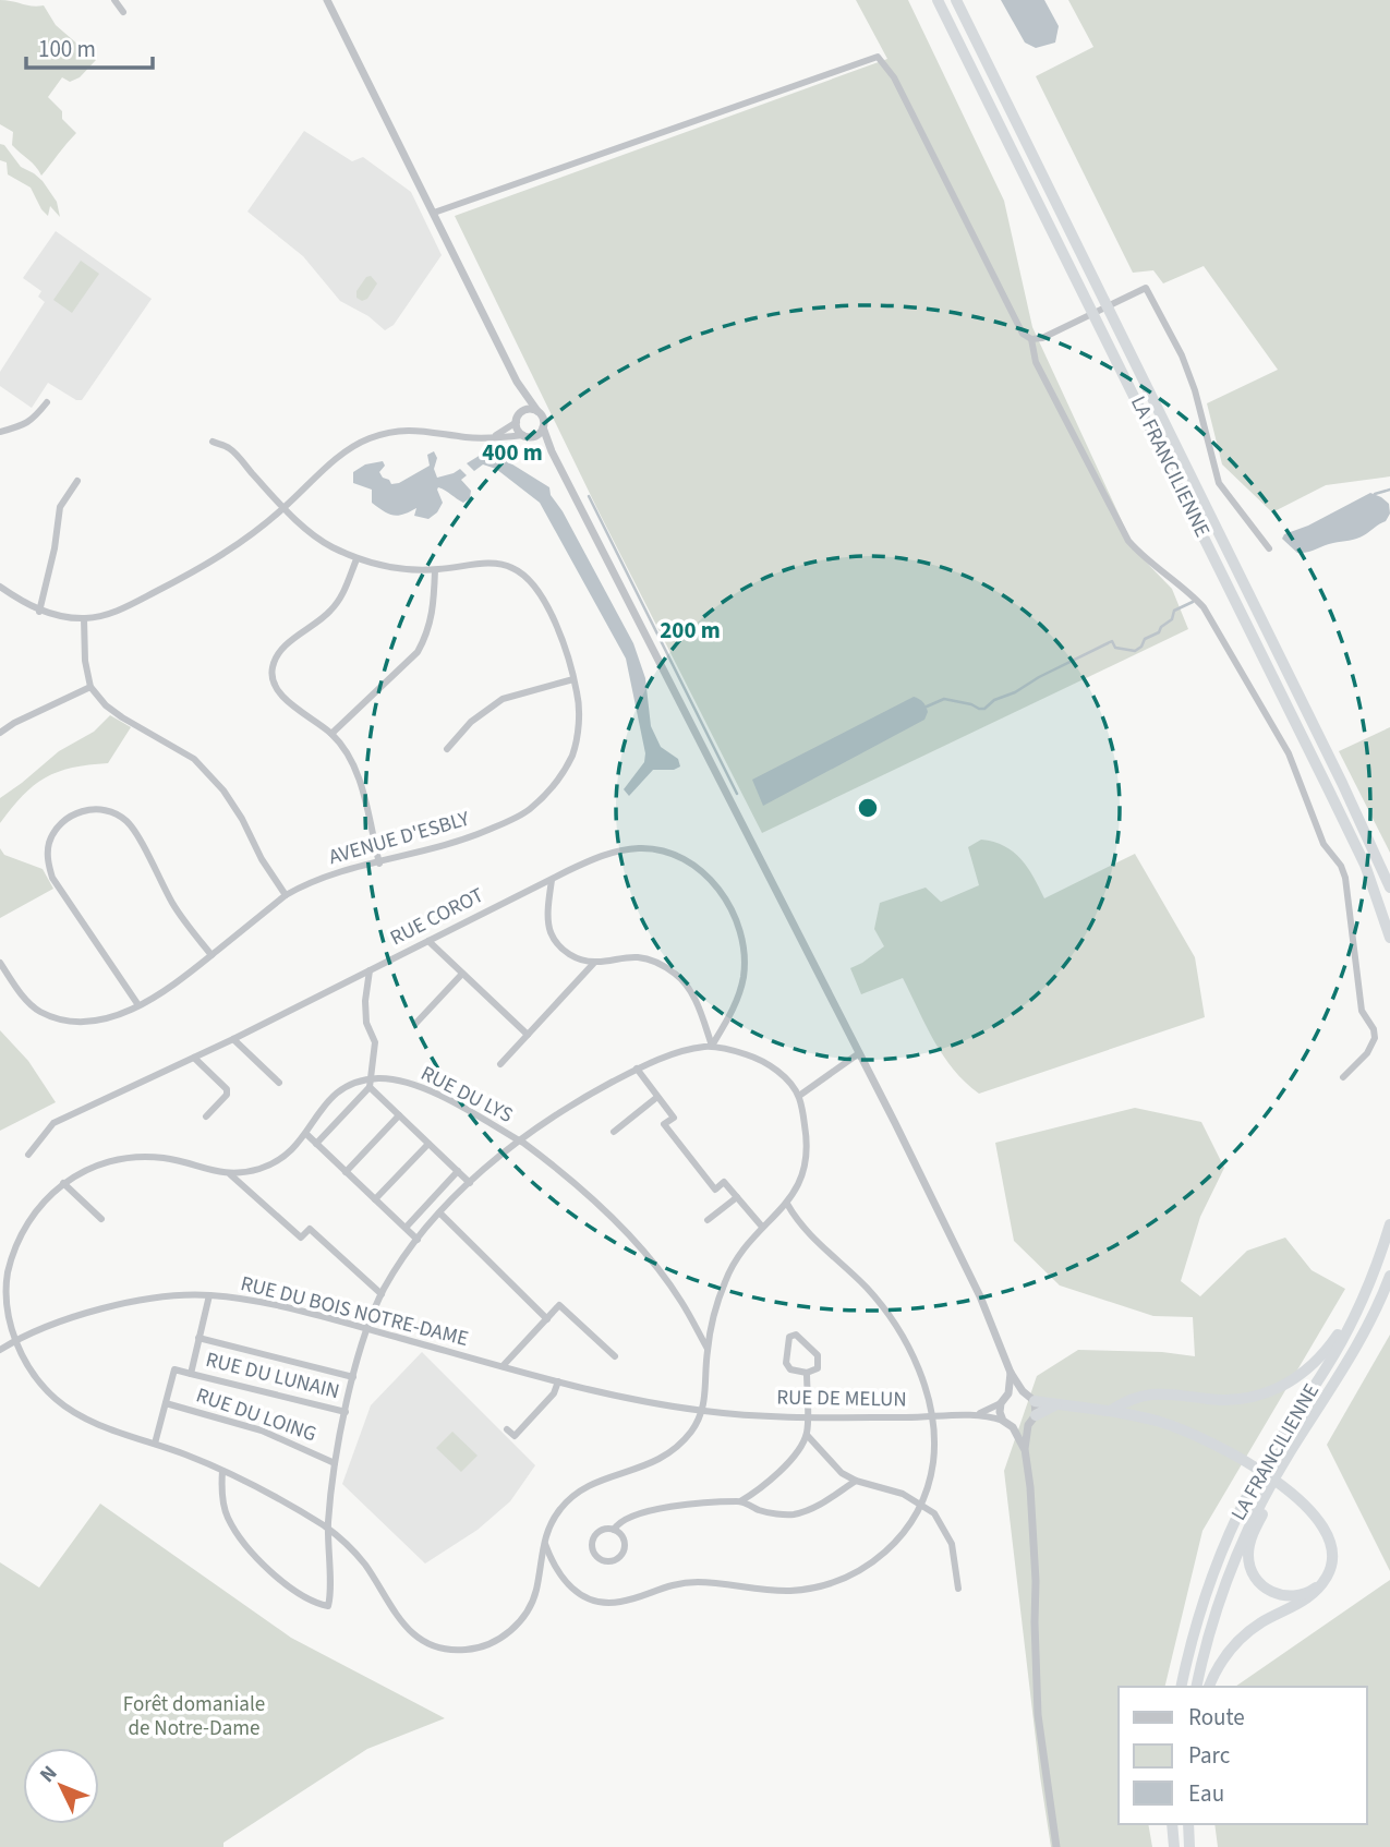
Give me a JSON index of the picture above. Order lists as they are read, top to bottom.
{
  "streets": {
    "highway": ["LA FRANCILIENNE"],
    "street": [
      "AVENUE D'ESBLY",
      "RUE COROT",
      "RUE DU LYS",
      "RUE DU BOIS NOTRE-DAME",
      "RUE DU LUNAIN",
      "RUE DE MELUN",
      "RUE DU LOING"
    ]
  },
  "crossings": [
    ["RUE DU LYS", "RUE DU BOIS NOTRE-DAME"],
    ["RUE DU BOIS NOTRE-DAME", "RUE DE MELUN"]
  ],
  "parks": ["Forêt domaniale de Notre-Dame"],
  "legend": ["Route", "Parc", "Eau"],
  "scale_bar": "100 m",
  "north": "top left",
  "rings": ["400 m", "200 m"]
}
